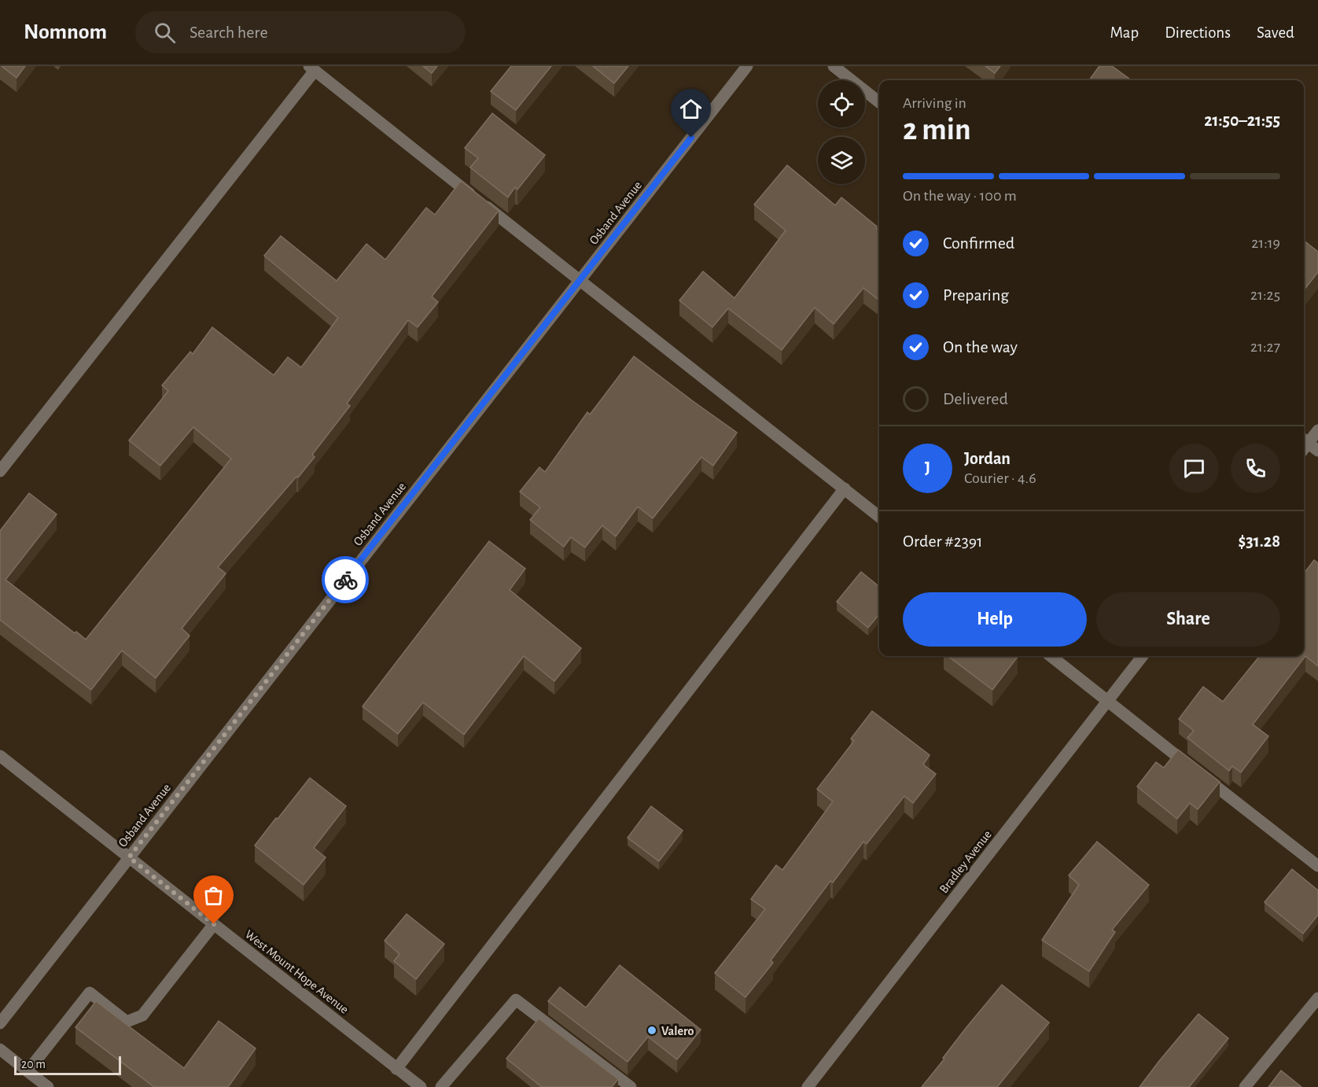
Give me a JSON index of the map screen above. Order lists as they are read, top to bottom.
{
  "streets": {
    "street": ["Osband Avenue", "Bradley Avenue", "West Mount Hope Avenue"]
  },
  "crossings": [
    ["Osband Avenue", "West Mount Hope Avenue"]
  ],
  "places": ["Valero"],
  "scale_bar": "20 m",
  "page": {
    "header": "Nomnom",
    "search": "Search here",
    "nav": ["Map", "Directions", "Saved"],
    "heading": ["2 min", "Arriving in", "21:50–21:55"],
    "panel": [
      "Jordan",
      "Courier · 4.6",
      "Order #2391",
      "$31.28"
    ],
    "bar": "On the way · 100 m",
    "list": [
      ["Confirmed", "21:19"],
      ["Preparing", "21:25"],
      ["On the way", "21:27"],
      "Delivered"
    ],
    "round": "J",
    "buttons": ["Help", "Share"],
    "scale": "20 m"
  }
}
